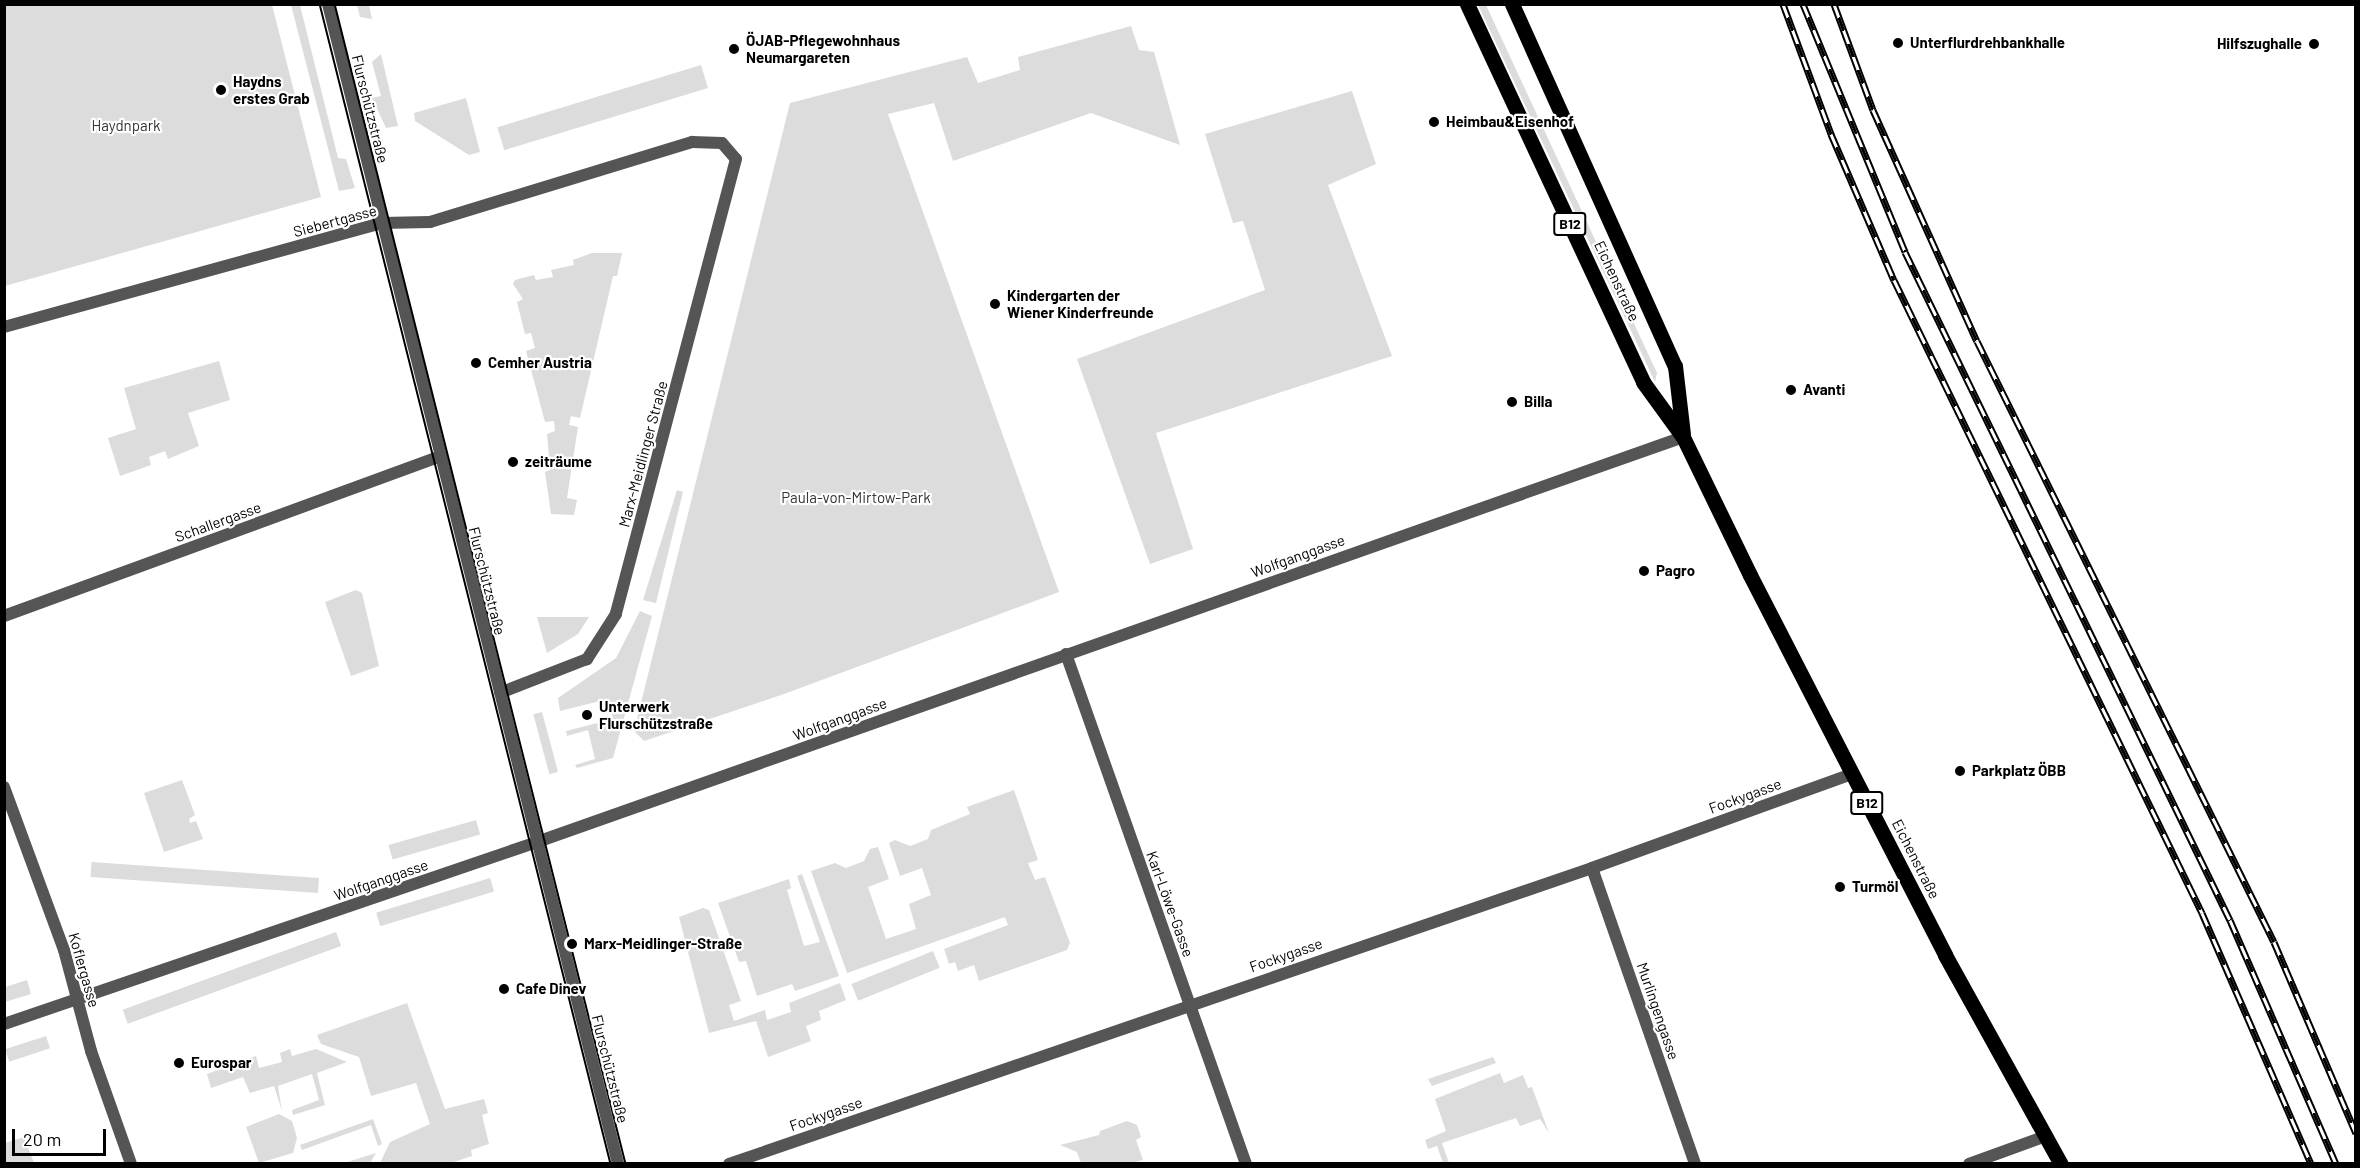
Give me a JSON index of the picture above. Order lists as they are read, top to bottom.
{
  "streets": {
    "main road": ["B12", "Eichenstraße"],
    "street": [
      "Flurschützstraße",
      "Siebertgasse",
      "Marx-Meidlinger Straße",
      "Schallergasse",
      "Wolfganggasse",
      "Fockygasse",
      "Karl-Löwe-Gasse",
      "Koflergasse",
      "Murlingengasse"
    ]
  },
  "crossings": [
    ["Flurschützstraße", "Siebertgasse"],
    ["Flurschützstraße", "Marx-Meidlinger Straße"],
    ["Flurschützstraße", "Schallergasse"],
    ["Flurschützstraße", "Wolfganggasse"],
    ["Siebertgasse", "Marx-Meidlinger Straße"],
    ["Eichenstraße", "Wolfganggasse"],
    ["Eichenstraße", "Fockygasse"],
    ["Wolfganggasse", "Karl-Löwe-Gasse"],
    ["Wolfganggasse", "Koflergasse"],
    ["Fockygasse", "Karl-Löwe-Gasse"],
    ["Fockygasse", "Murlingengasse"]
  ],
  "parks": ["Haydnpark", "Paula-von-Mirtow-Park"],
  "places": [
    "Unterflurdrehbankhalle",
    "Hilfszughalle",
    "ÖJAB-Pflegewohnhaus Neumargareten",
    "Haydns erstes Grab",
    "Heimbau&Eisenhof",
    "Kindergarten der Wiener Kinderfreunde",
    "Cemher Austria",
    "Avanti",
    "Billa",
    "zeiträume",
    "Pagro",
    "Unterwerk Flurschützstraße",
    "Parkplatz ÖBB",
    "Turmöl",
    "Marx-Meidlinger-Straße",
    "Cafe Dinev",
    "Eurospar"
  ],
  "scale_bar": "20 m"
}
